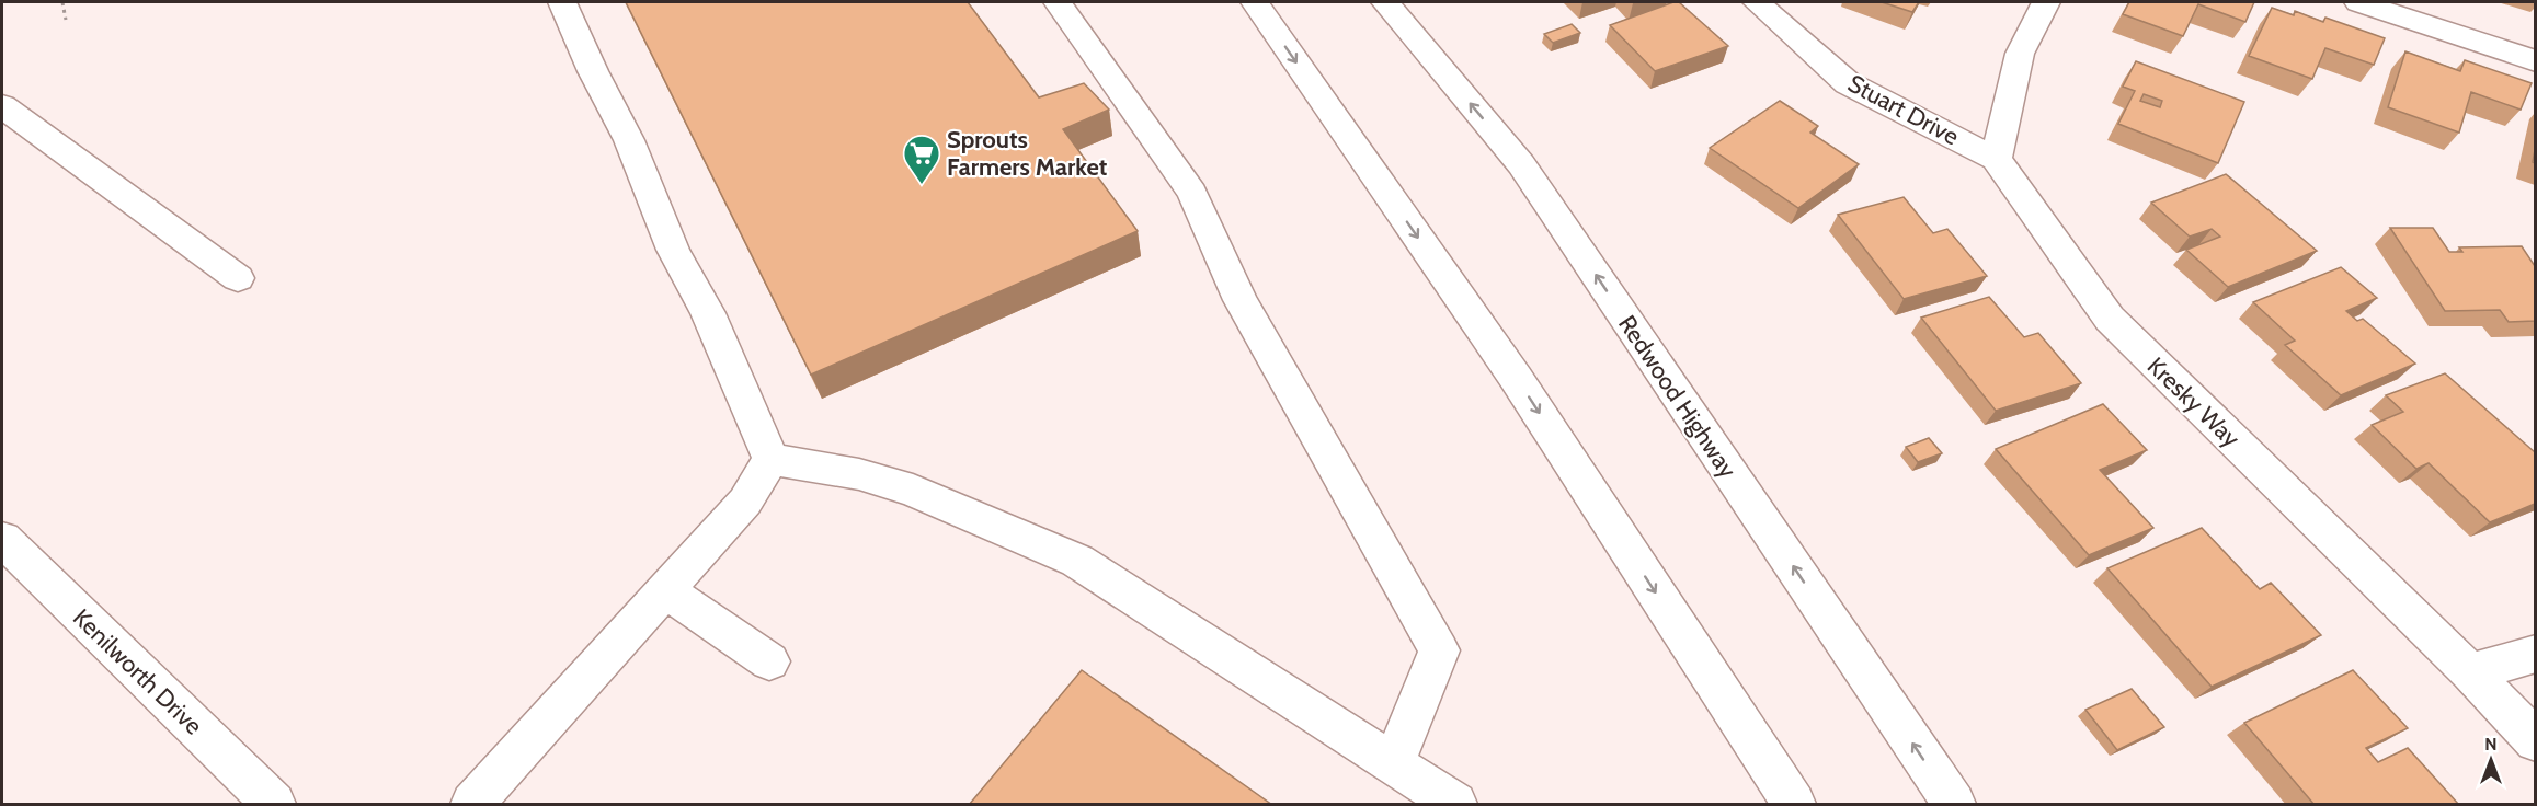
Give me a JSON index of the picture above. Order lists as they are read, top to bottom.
{
  "streets": {
    "main road": [
      "Stuart Drive",
      "Redwood Highway",
      "Kresky Way",
      "Kenilworth Drive"
    ]
  },
  "crossings": [
    ["Stuart Drive", "Kresky Way"]
  ],
  "places": {
    "supermarket": ["Sprouts Farmers Market"]
  },
  "north": "top"
}
